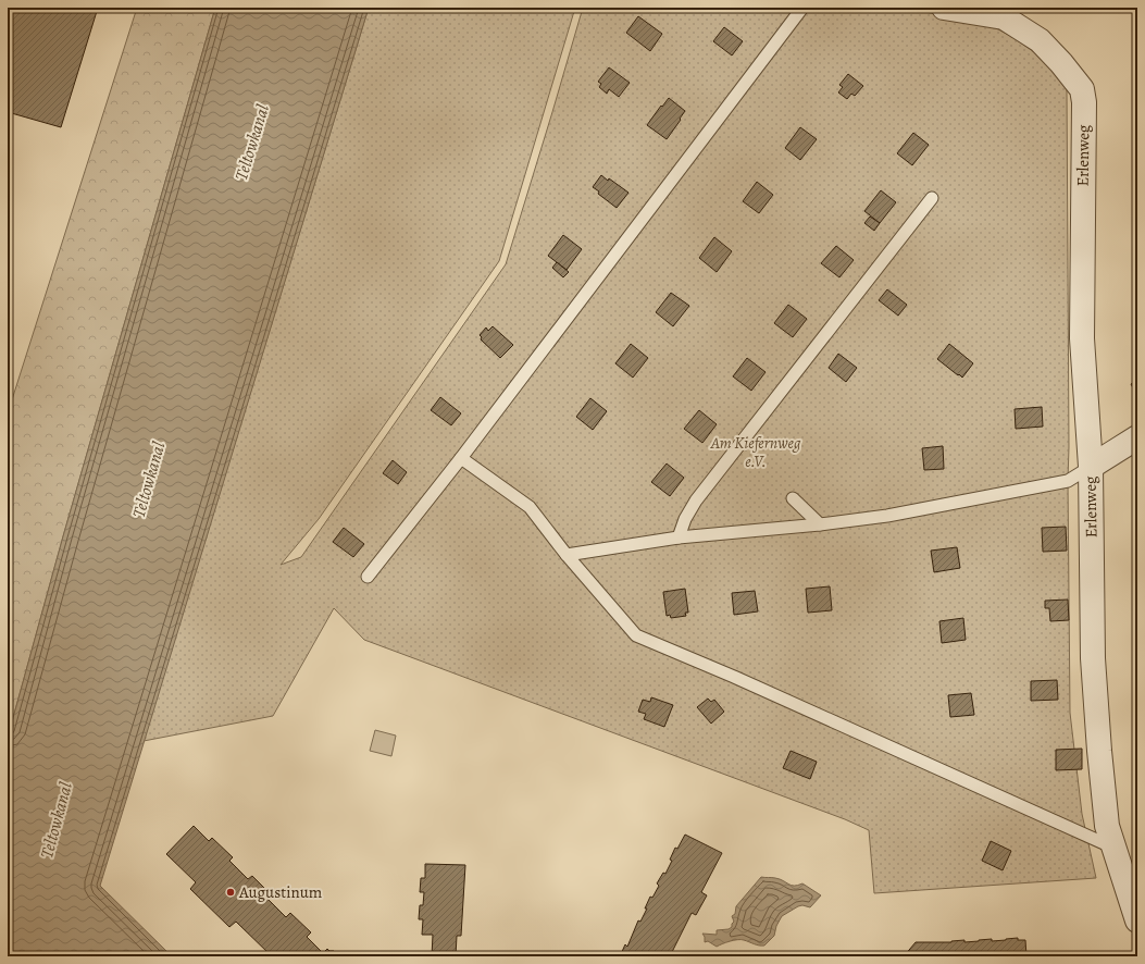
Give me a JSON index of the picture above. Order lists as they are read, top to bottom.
{
  "streets": {
    "street": ["Erlenweg"]
  },
  "water": ["Teltowkanal"],
  "parks": ["Am Kiefernweg e.V."],
  "places": ["Augustinum"]
}
